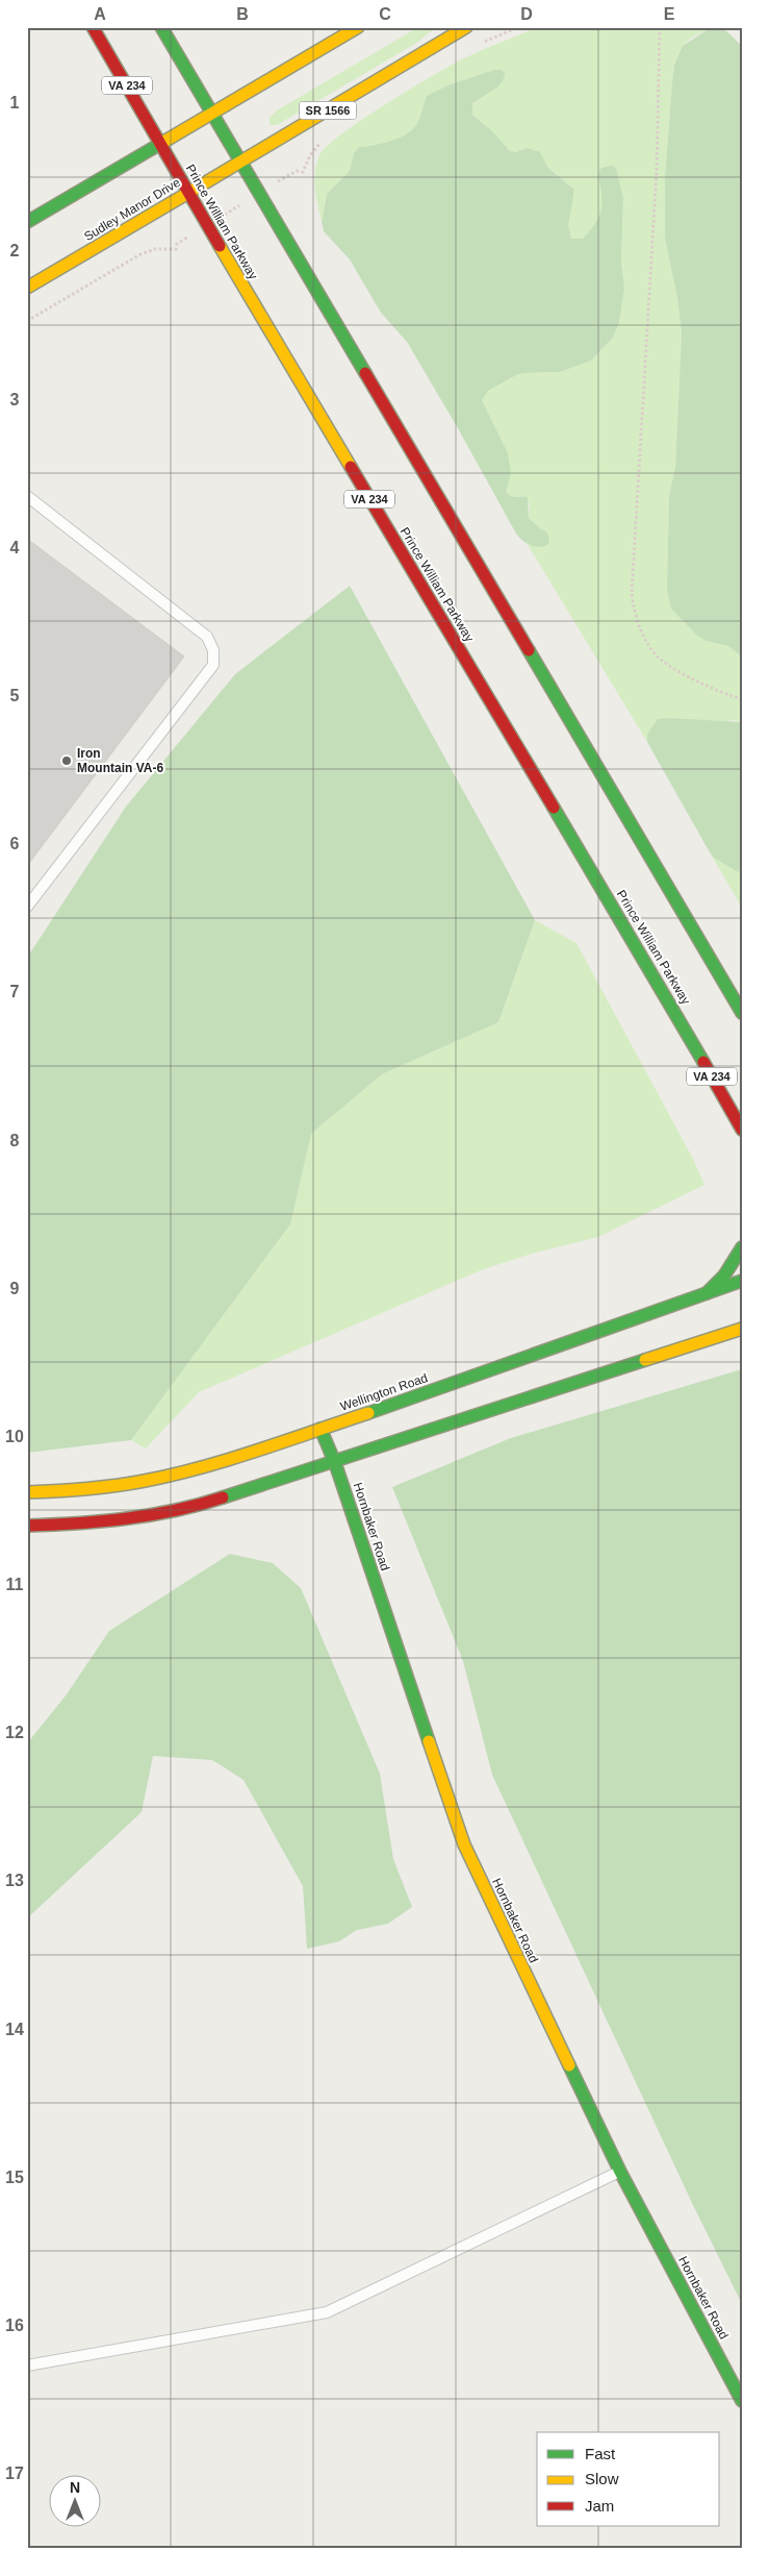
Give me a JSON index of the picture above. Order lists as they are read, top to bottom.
{
  "streets": {
    "main road": [
      "VA 234",
      "SR 1566",
      "Sudley Manor Drive",
      "Prince William Parkway",
      "Wellington Road",
      "Hornbaker Road"
    ]
  },
  "crossings": [
    ["Sudley Manor Drive", "Prince William Parkway"],
    ["Wellington Road", "Hornbaker Road"]
  ],
  "places": ["Iron Mountain VA-6"],
  "legend": ["Fast", "Slow", "Jam"],
  "north": "top",
  "grid": {
    "columns": [
      "A",
      "B",
      "C",
      "D",
      "E"
    ],
    "rows": [
      "1",
      "2",
      "3",
      "4",
      "5",
      "6",
      "7",
      "8",
      "9",
      "10",
      "11",
      "12",
      "13",
      "14",
      "15",
      "16",
      "17"
    ]
  }
}
